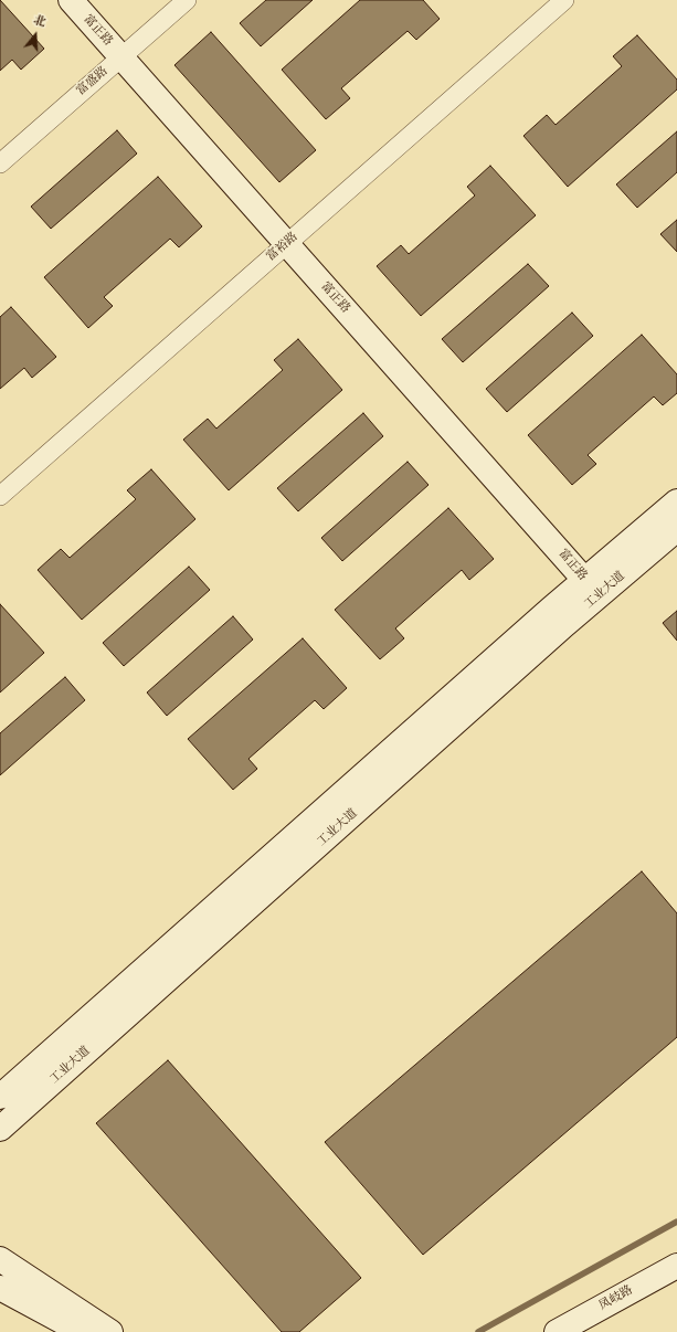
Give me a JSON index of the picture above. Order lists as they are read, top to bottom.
{
  "streets": {
    "street": [
      "富正路",
      "富盛路",
      "富裕路",
      "工业大道",
      "凤岐路"
    ]
  },
  "crossings": [
    ["富正路", "富盛路"],
    ["富正路", "富裕路"],
    ["富正路", "工业大道"]
  ],
  "north": "top"
}
